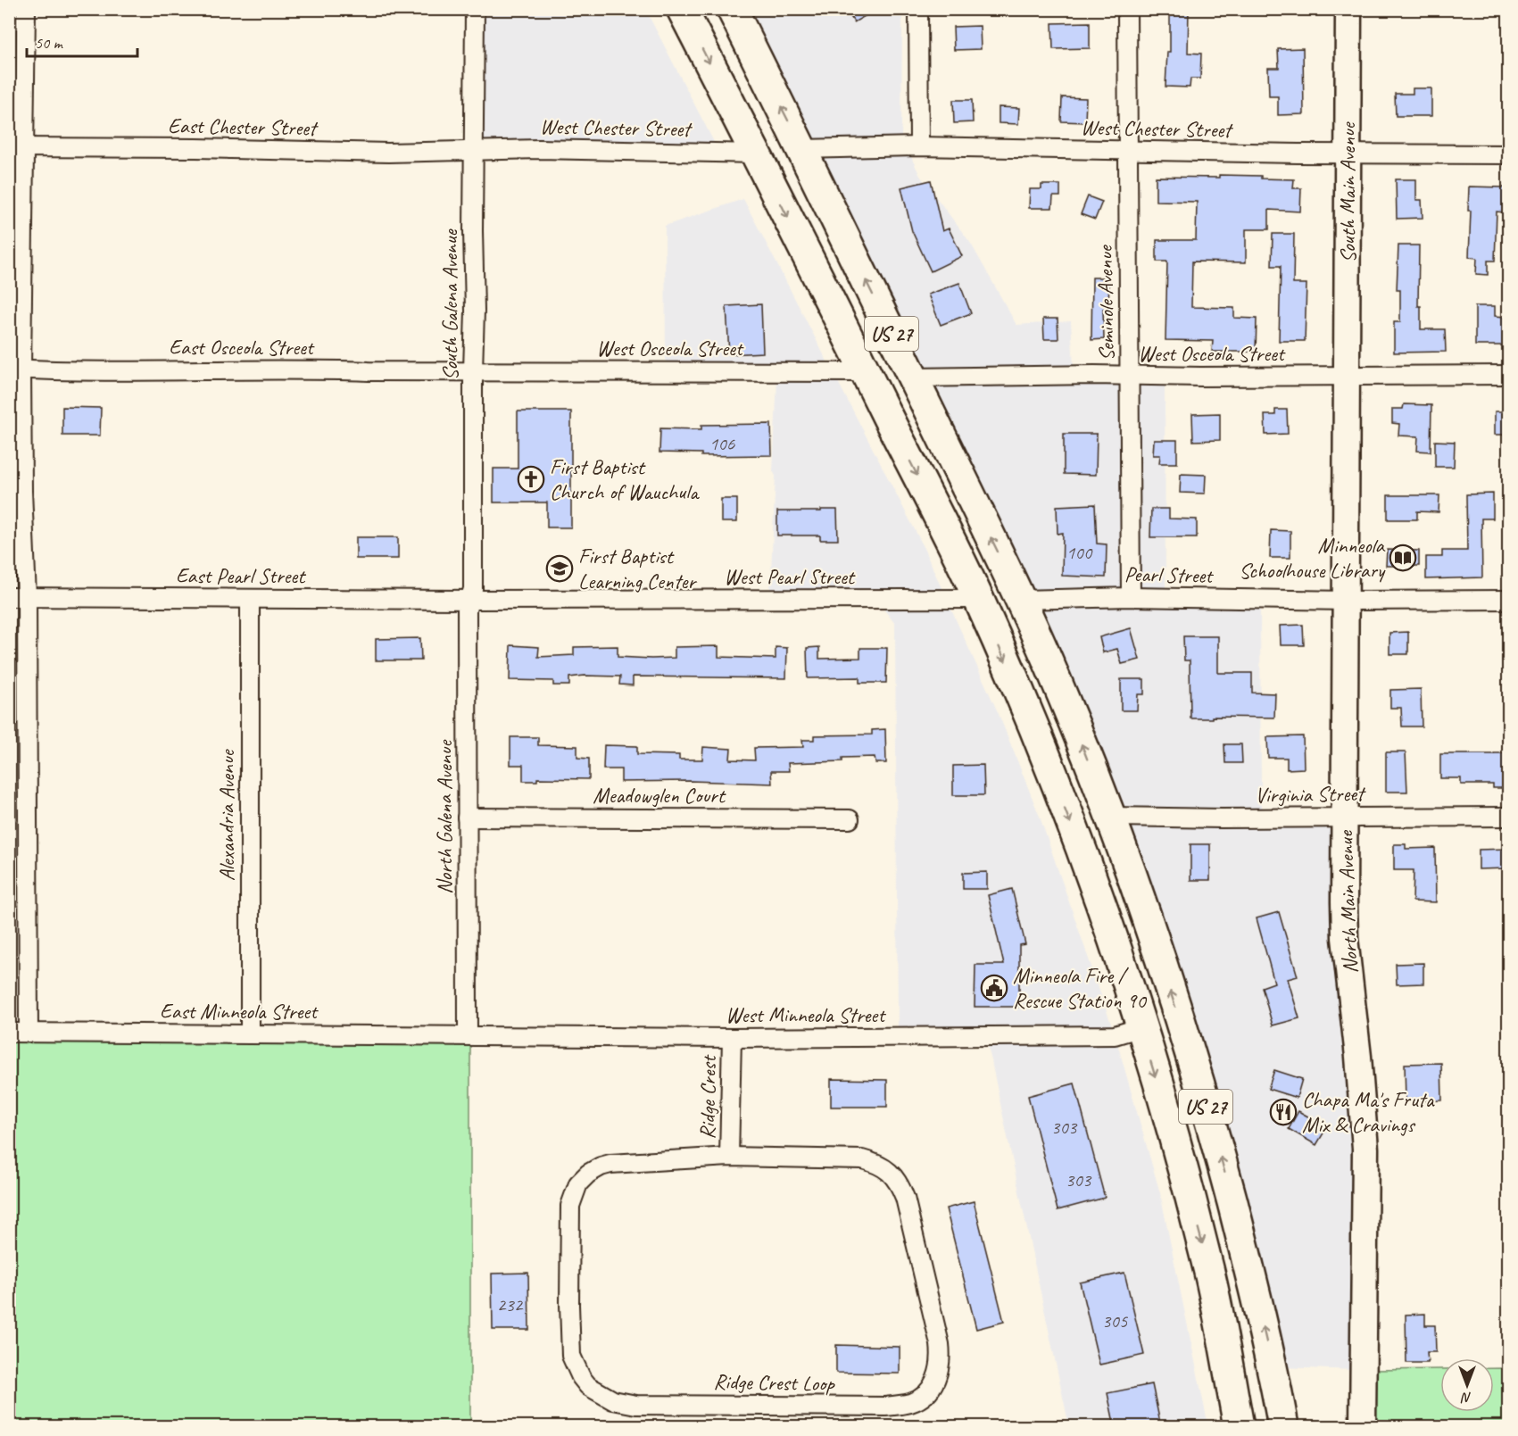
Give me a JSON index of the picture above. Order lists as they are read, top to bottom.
{
  "streets": {
    "highway": ["US 27"],
    "street": [
      "East Chester Street",
      "West Chester Street",
      "South Main Avenue",
      "Seminole Avenue",
      "South Galena Avenue",
      "East Osceola Street",
      "West Osceola Street",
      "Pearl Street",
      "East Pearl Street",
      "West Pearl Street",
      "Virginia Street",
      "Meadowglen Court",
      "Alexandria Avenue",
      "North Galena Avenue",
      "North Main Avenue",
      "East Minneola Street",
      "West Minneola Street",
      "Ridge Crest",
      "Ridge Crest Loop"
    ]
  },
  "crossings": [
    ["East Chester Street", "West Chester Street"],
    ["East Chester Street", "South Galena Avenue"],
    ["West Chester Street", "South Main Avenue"],
    ["West Chester Street", "Seminole Avenue"],
    ["West Chester Street", "South Galena Avenue"],
    ["West Chester Street", "US 27"],
    ["South Main Avenue", "West Osceola Street"],
    ["South Main Avenue", "North Main Avenue"],
    ["Seminole Avenue", "West Osceola Street"],
    ["Seminole Avenue", "Pearl Street"],
    ["South Galena Avenue", "East Osceola Street"],
    ["South Galena Avenue", "West Osceola Street"],
    ["South Galena Avenue", "East Pearl Street"],
    ["South Galena Avenue", "West Pearl Street"],
    ["South Galena Avenue", "North Galena Avenue"],
    ["US 27", "West Osceola Street"],
    ["US 27", "Pearl Street"],
    ["US 27", "West Pearl Street"],
    ["US 27", "Virginia Street"],
    ["US 27", "West Minneola Street"],
    ["East Osceola Street", "West Osceola Street"],
    ["West Osceola Street", "North Main Avenue"],
    ["Pearl Street", "North Main Avenue"],
    ["East Pearl Street", "West Pearl Street"],
    ["East Pearl Street", "Alexandria Avenue"],
    ["East Pearl Street", "North Galena Avenue"],
    ["West Pearl Street", "North Galena Avenue"],
    ["Virginia Street", "North Main Avenue"],
    ["Meadowglen Court", "North Galena Avenue"],
    ["Alexandria Avenue", "East Minneola Street"],
    ["North Galena Avenue", "East Minneola Street"],
    ["North Galena Avenue", "West Minneola Street"],
    ["East Minneola Street", "West Minneola Street"],
    ["West Minneola Street", "Ridge Crest"],
    ["Ridge Crest", "Ridge Crest Loop"]
  ],
  "places": {
    "church": ["First Baptist Church of Wauchula"],
    "library": ["Minneola Schoolhouse Library"],
    "school or university": ["First Baptist Learning Center"],
    "public building": ["Minneola Fire / Rescue Station 90"],
    "restaurant": ["Chapa Ma's Fruta Mix & Cravings"]
  },
  "house_numbers": [
    "106",
    "100",
    "303",
    "303",
    "232",
    "305"
  ],
  "scale_bar": "50 m",
  "north": "bottom"
}
